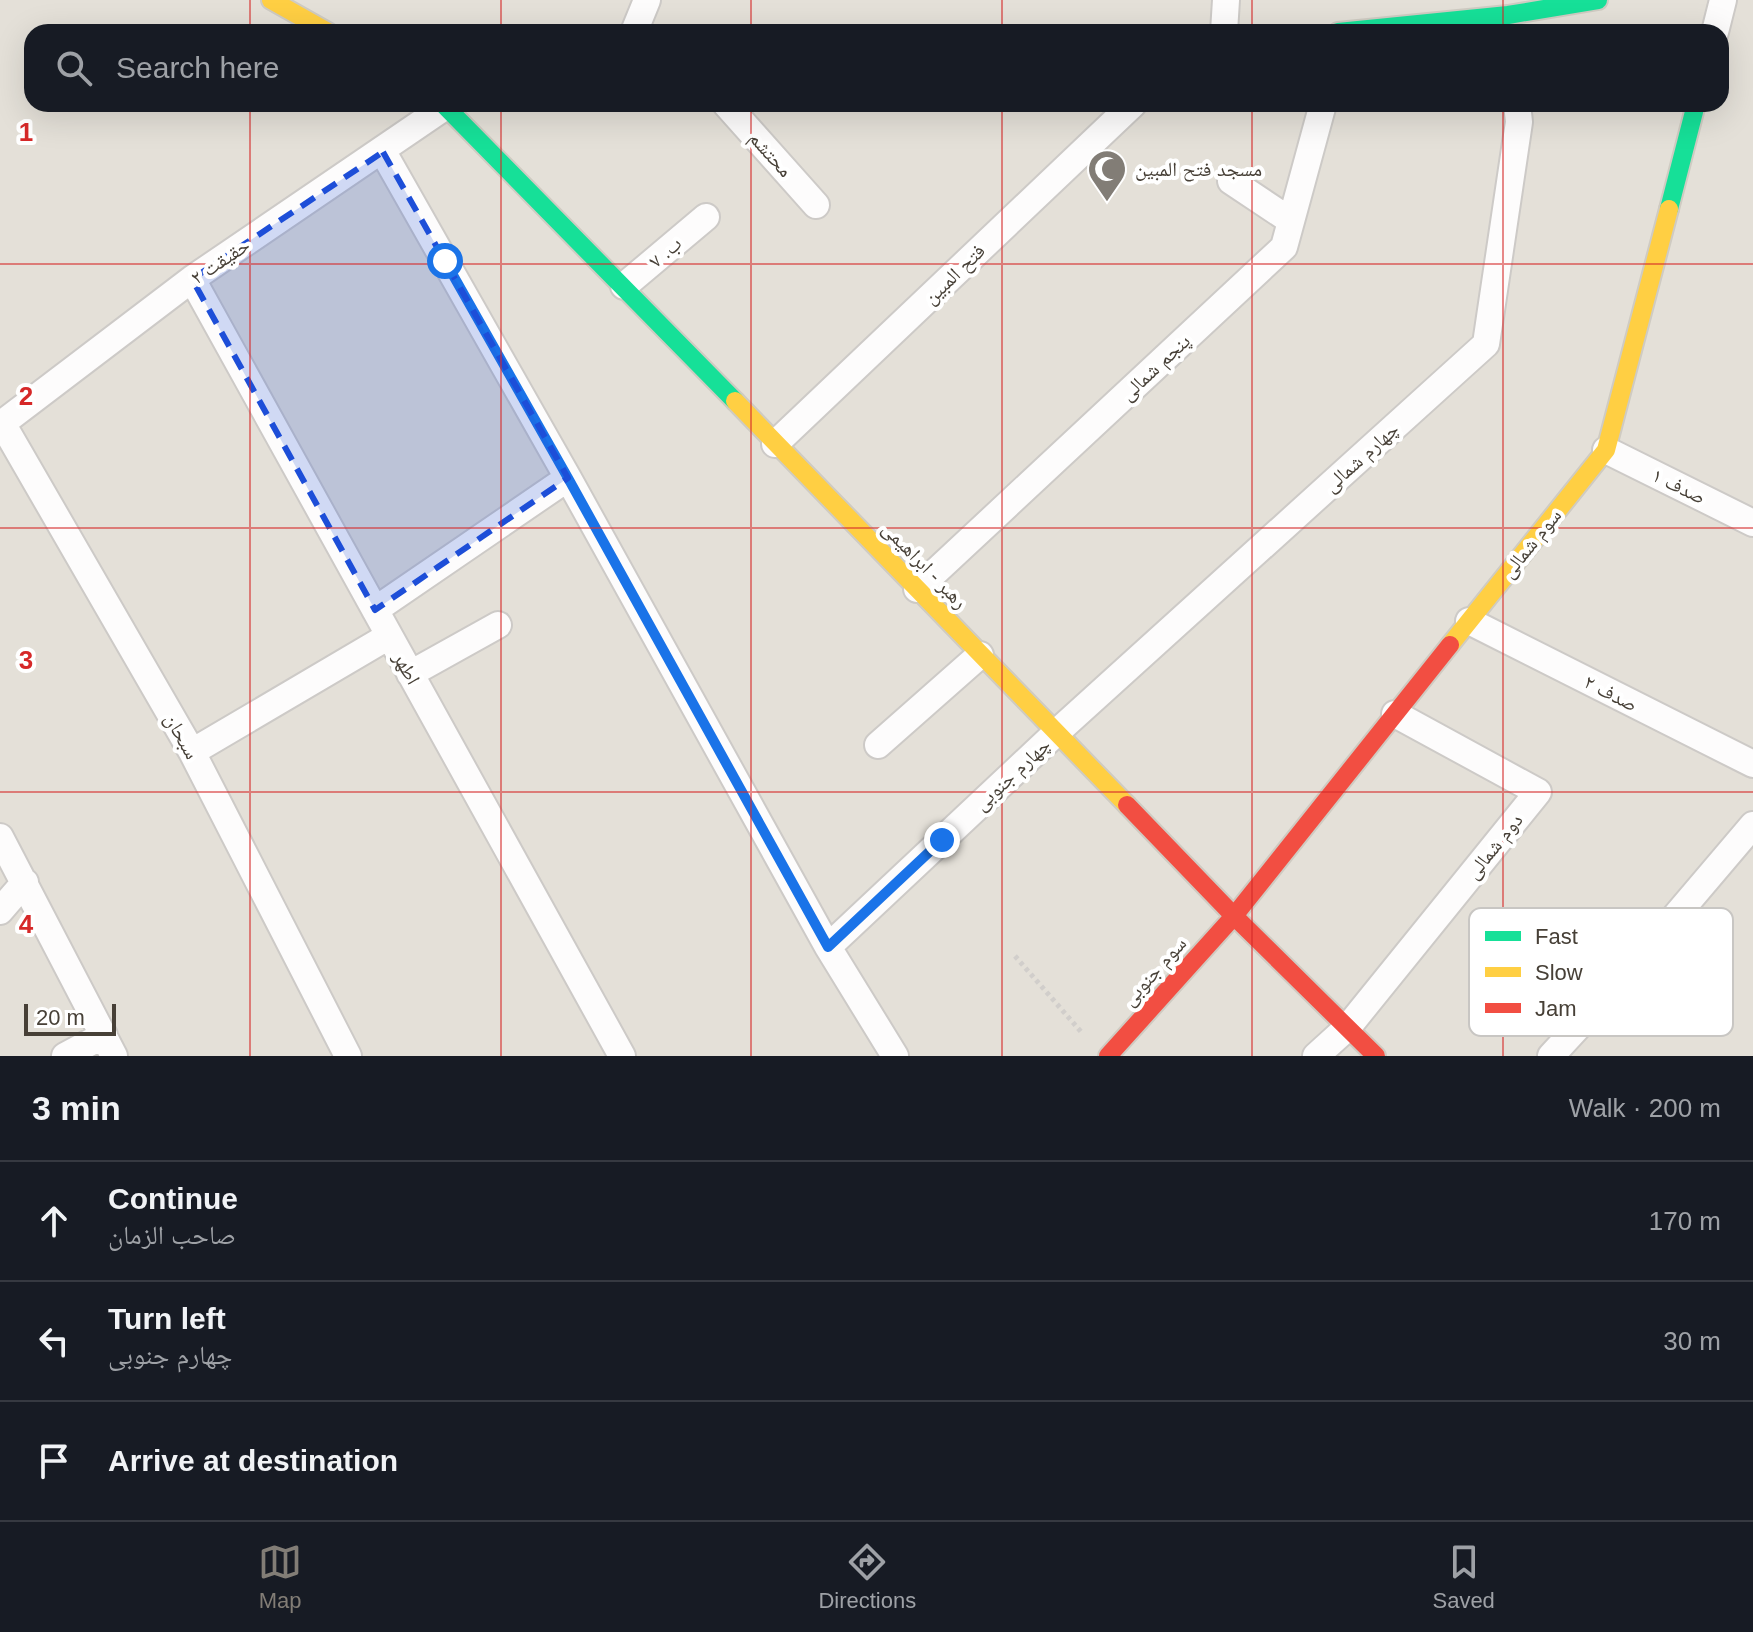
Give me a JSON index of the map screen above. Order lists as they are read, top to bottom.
{
  "streets": {
    "street": [
      "محتشم",
      "ب. ۷",
      "حقیقت ۲",
      "فتح المبین",
      "پنجم شمالی",
      "چهارم شمالی",
      "صدف ۱",
      "سوم شمالی",
      "رهبر - ابراهیمی",
      "اطهر",
      "صدف ۲",
      "سبحان",
      "چهارم جنوبی",
      "دوم شمالی",
      "سوم جنوبی"
    ]
  },
  "crossings": [
    ["ب. ۷", "رهبر - ابراهیمی"],
    ["حقیقت ۲", "اطهر"],
    ["حقیقت ۲", "سبحان"],
    ["فتح المبین", "رهبر - ابراهیمی"],
    ["پنجم شمالی", "رهبر - ابراهیمی"],
    ["چهارم شمالی", "رهبر - ابراهیمی"],
    ["چهارم شمالی", "چهارم جنوبی"],
    ["صدف ۱", "سوم شمالی"],
    ["سوم شمالی", "رهبر - ابراهیمی"],
    ["سوم شمالی", "صدف ۲"],
    ["سوم شمالی", "دوم شمالی"],
    ["سوم شمالی", "سوم جنوبی"],
    ["رهبر - ابراهیمی", "چهارم جنوبی"],
    ["رهبر - ابراهیمی", "دوم شمالی"],
    ["رهبر - ابراهیمی", "سوم جنوبی"]
  ],
  "places": {
    "mosque": ["مسجد فتح المبین"]
  },
  "legend": ["Fast", "Slow", "Jam"],
  "scale_bar": "20 m",
  "page": {
    "search": "Search here",
    "scale": "20 m",
    "heading": ["3 min", "Walk · 200 m"],
    "list": [
      ["Continue", "صاحب الزمان", "170 m"],
      ["Turn left", "چهارم جنوبی", "30 m"],
      "Arrive at destination"
    ],
    "nav": ["Map", "Directions", "Saved"]
  },
  "grid": {
    "rows": [
      "1",
      "2",
      "3",
      "4"
    ]
  }
}
